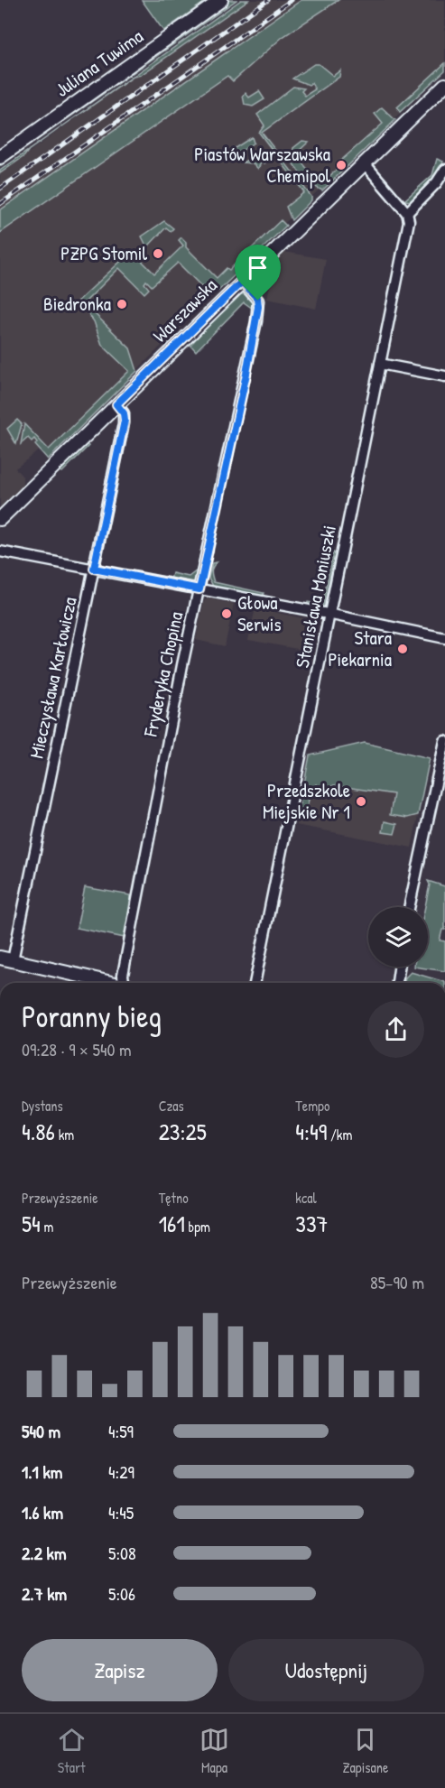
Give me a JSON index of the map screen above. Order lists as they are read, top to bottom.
{
  "streets": {
    "street": [
      "Juliana Tuwima",
      "Warszawska",
      "Stanisława Moniuszki",
      "Fryderyka Chopina",
      "Mieczysława Karłowicza"
    ]
  },
  "crossings": [
    ["Warszawska", "Fryderyka Chopina"],
    ["Warszawska", "Mieczysława Karłowicza"]
  ],
  "places": [
    "Piastów Warszawska Chemipol",
    "PZPG Stomil",
    "Biedronka",
    "Głowa Serwis",
    "Stara Piekarnia",
    "Przedszkole Miejskie Nr 1"
  ],
  "page": {
    "heading": ["Poranny bieg", "09:28 · 9 × 540 m"],
    "stats": [
      ["Dystans", "4.86 km"],
      ["Czas", "23:25"],
      ["Tempo", "4:49 /km"],
      ["Przewyższenie", "54 m"],
      ["Tętno", "161 bpm"],
      ["kcal", "337"]
    ],
    "chart": ["Przewyższenie", "85–90 m"],
    "list": [
      {
        "name": "540 m",
        "note": "4:59"
      },
      {
        "name": "1.1 km",
        "note": "4:29"
      },
      {
        "name": "1.6 km",
        "note": "4:45"
      },
      {
        "name": "2.2 km",
        "note": "5:08"
      },
      {
        "name": "2.7 km",
        "note": "5:06"
      }
    ],
    "buttons": ["Zapisz", "Udostępnij"],
    "tabs": ["Start", "Mapa", "Zapisane"]
  }
}
